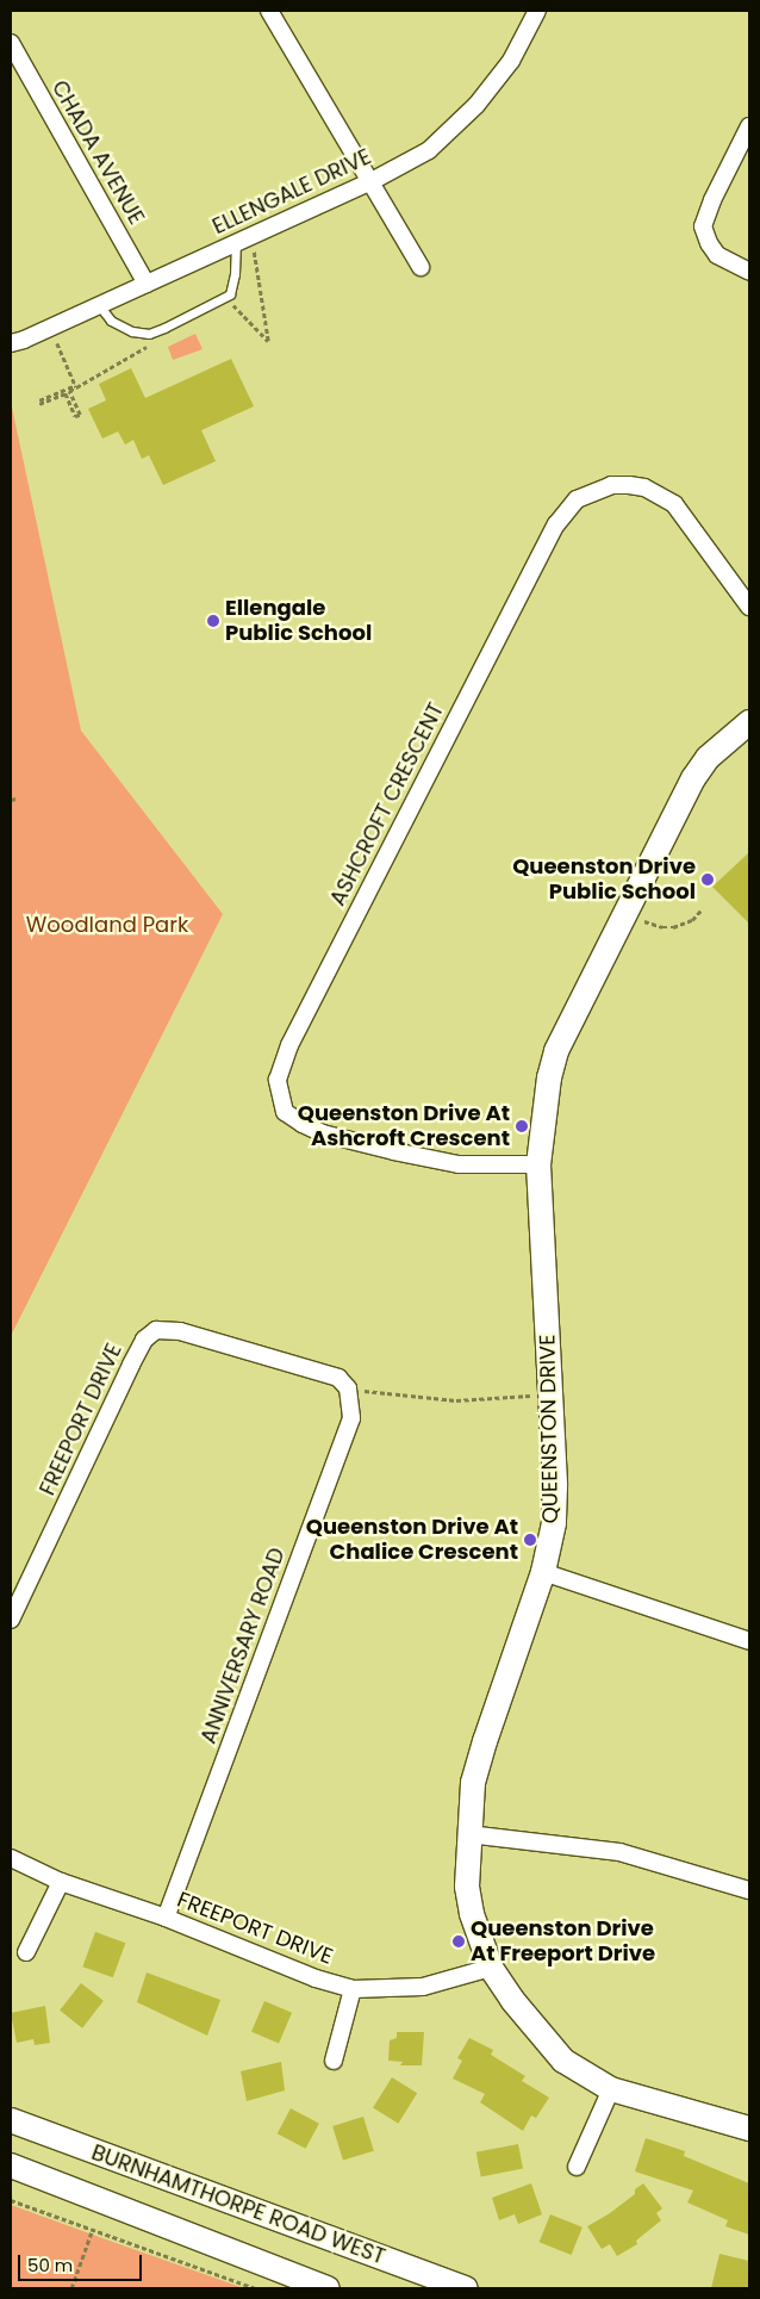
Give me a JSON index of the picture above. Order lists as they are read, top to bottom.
{
  "streets": {
    "street": [
      "CHADA AVENUE",
      "ELLENGALE DRIVE",
      "ASHCROFT CRESCENT",
      "FREEPORT DRIVE",
      "QUEENSTON DRIVE",
      "ANNIVERSARY ROAD",
      "BURNHAMTHORPE ROAD WEST"
    ]
  },
  "crossings": [
    ["CHADA AVENUE", "ELLENGALE DRIVE"],
    ["ASHCROFT CRESCENT", "QUEENSTON DRIVE"],
    ["FREEPORT DRIVE", "QUEENSTON DRIVE"],
    ["FREEPORT DRIVE", "ANNIVERSARY ROAD"]
  ],
  "parks": ["Woodland Park"],
  "places": [
    "Ellengale Public School",
    "Queenston Drive Public School",
    "Queenston Drive At Ashcroft Crescent",
    "Queenston Drive At Chalice Crescent",
    "Queenston Drive At Freeport Drive"
  ],
  "scale_bar": "50 m"
}
